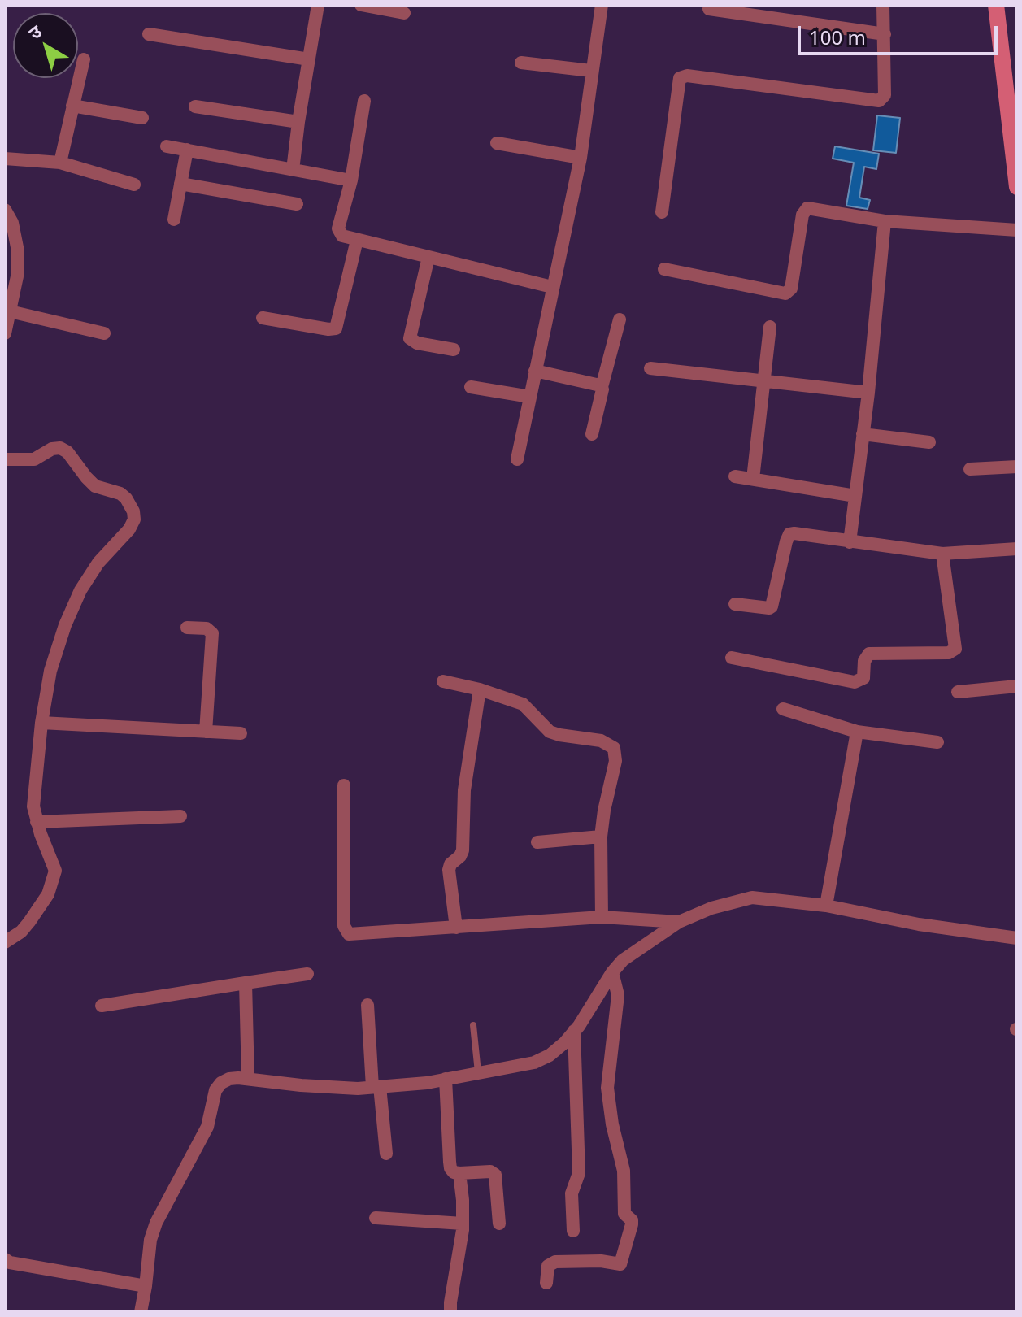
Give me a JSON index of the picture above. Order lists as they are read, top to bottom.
{
  "scale_bar": "100 m",
  "north": "top left"
}
